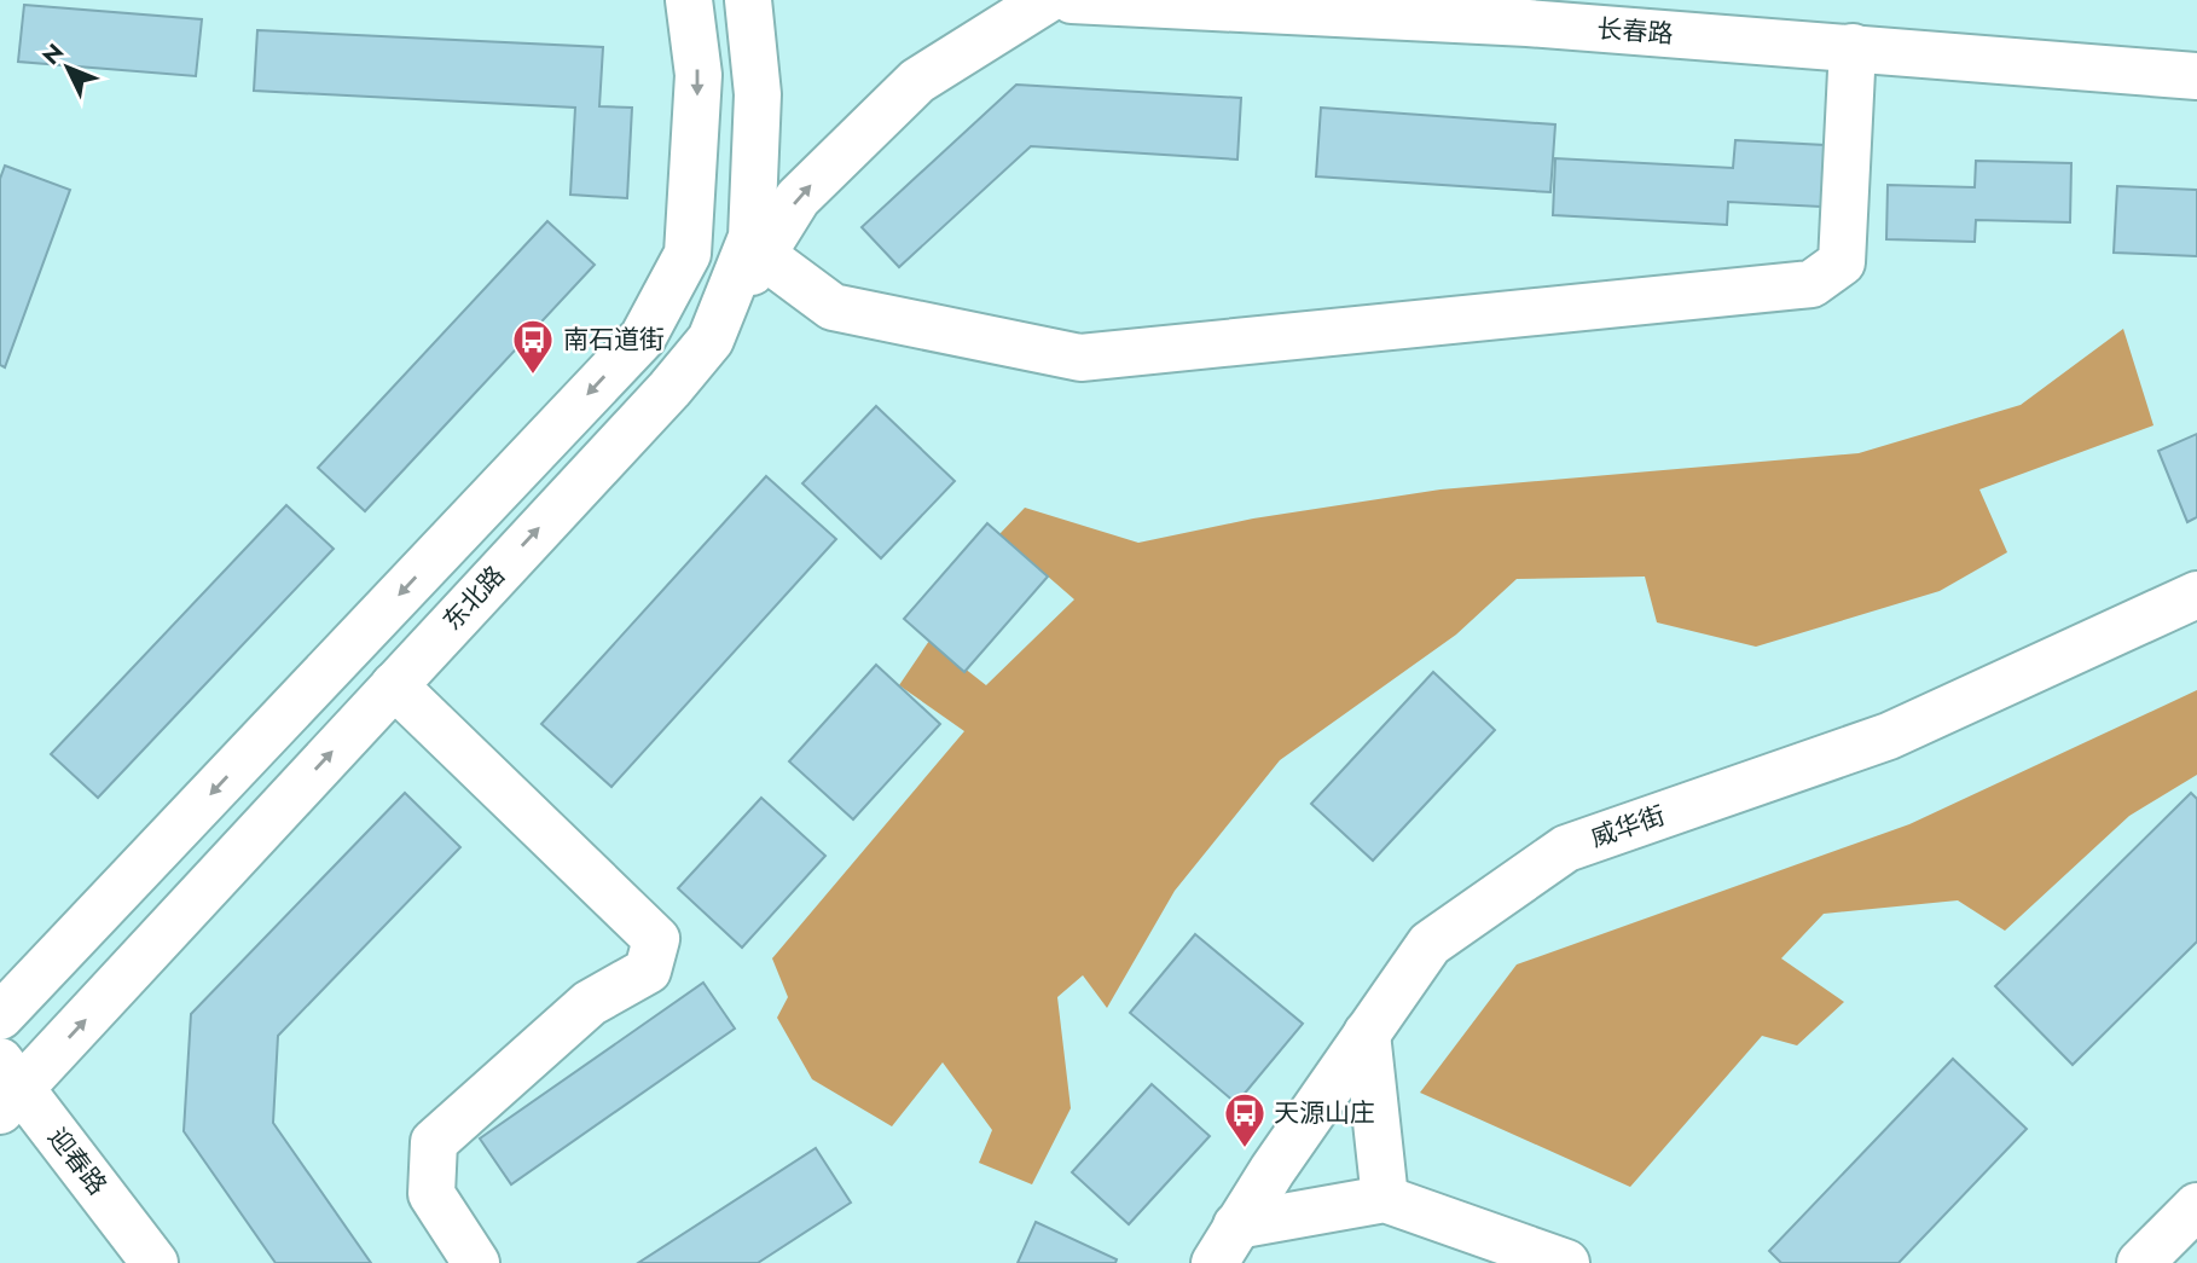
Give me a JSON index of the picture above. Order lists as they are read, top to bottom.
{
  "streets": {
    "main road": [
      "长春路",
      "东北路",
      "威华街",
      "迎春路"
    ]
  },
  "crossings": [
    ["东北路", "迎春路"]
  ],
  "places": {
    "bus stop": ["南石道街", "天源山庄"]
  },
  "north": "top left"
}
